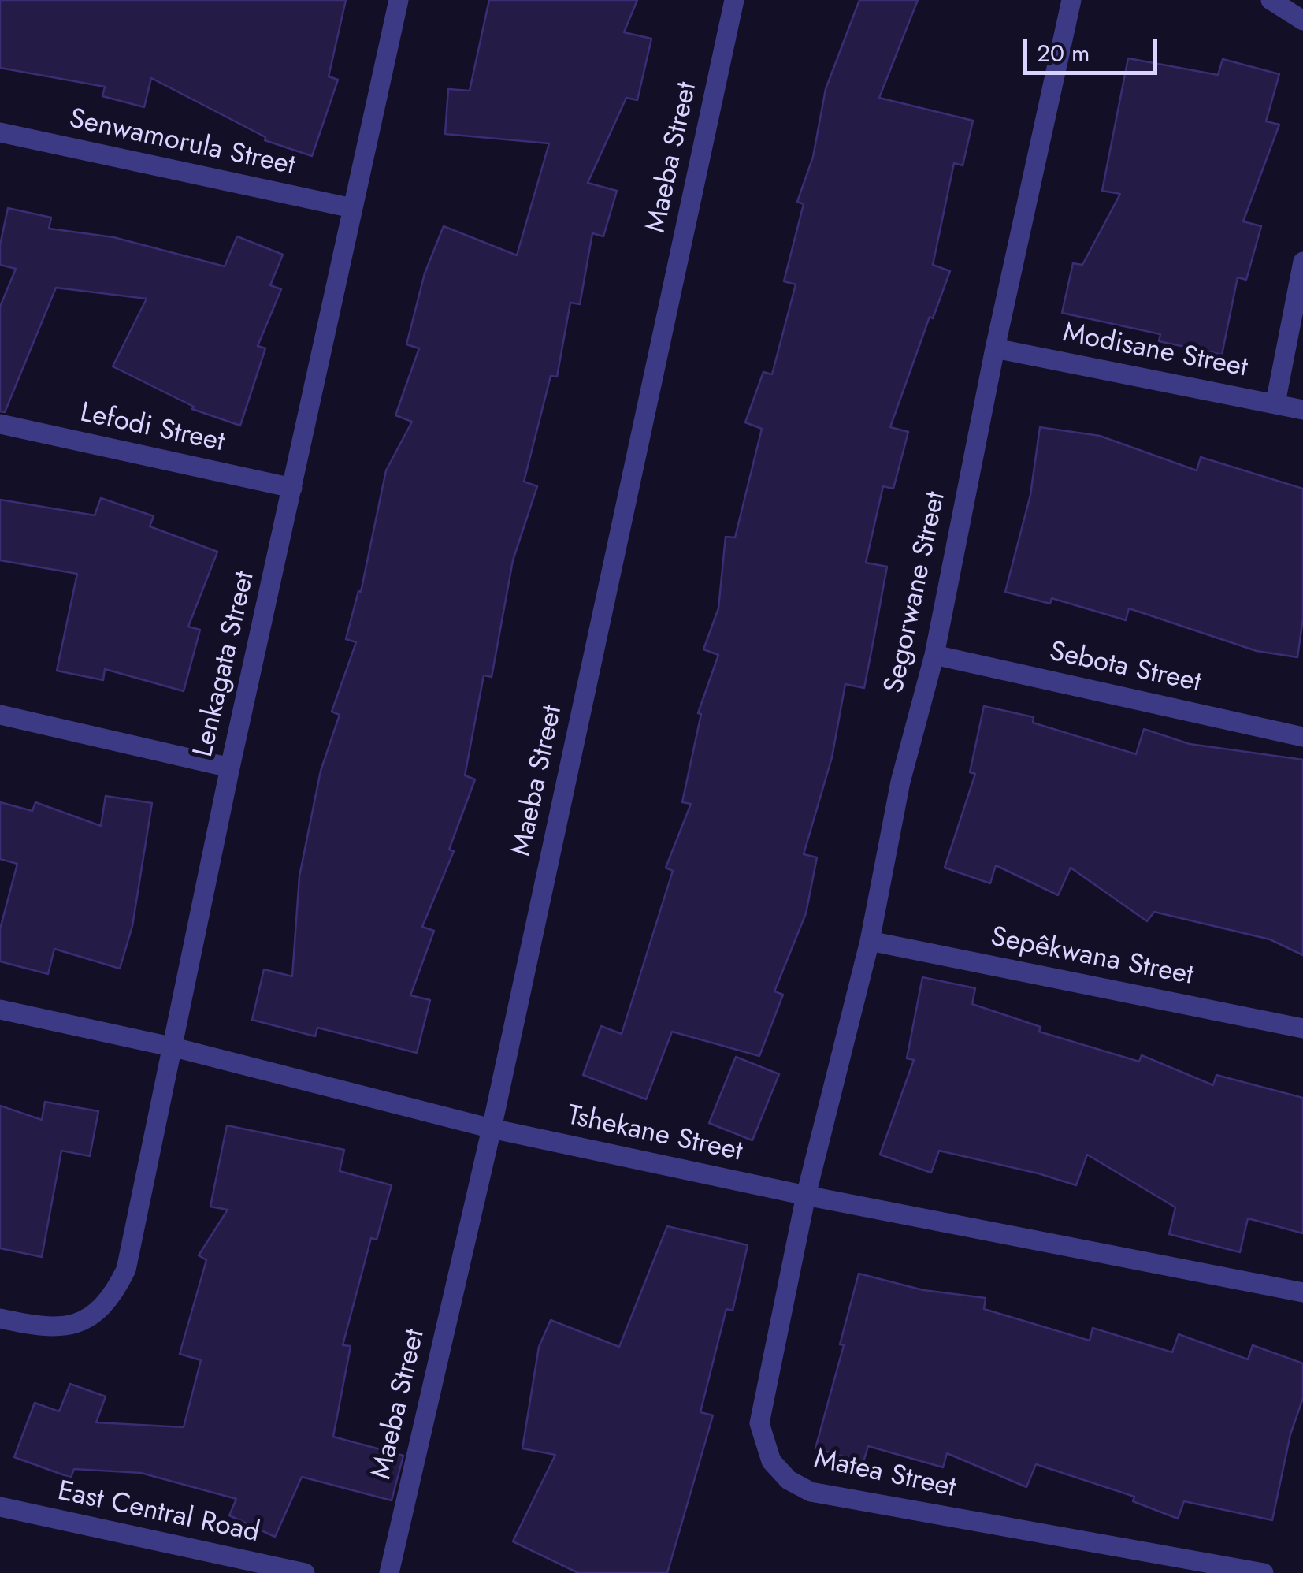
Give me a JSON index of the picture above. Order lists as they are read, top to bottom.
{
  "streets": {
    "street": [
      "Senwamorula Street",
      "Maeba Street",
      "Modisane Street",
      "Lefodi Street",
      "Segorwane Street",
      "Lenkagata Street",
      "Sebota Street",
      "Sepêkwana Street",
      "Tshekane Street",
      "Matea Street",
      "East Central Road"
    ]
  },
  "crossings": [
    ["Senwamorula Street", "Lenkagata Street"],
    ["Maeba Street", "Tshekane Street"],
    ["Modisane Street", "Segorwane Street"],
    ["Lefodi Street", "Lenkagata Street"],
    ["Segorwane Street", "Sebota Street"],
    ["Segorwane Street", "Sepêkwana Street"],
    ["Segorwane Street", "Tshekane Street"],
    ["Segorwane Street", "Matea Street"],
    ["Lenkagata Street", "Tshekane Street"],
    ["Tshekane Street", "Matea Street"]
  ],
  "scale_bar": "20 m"
}
